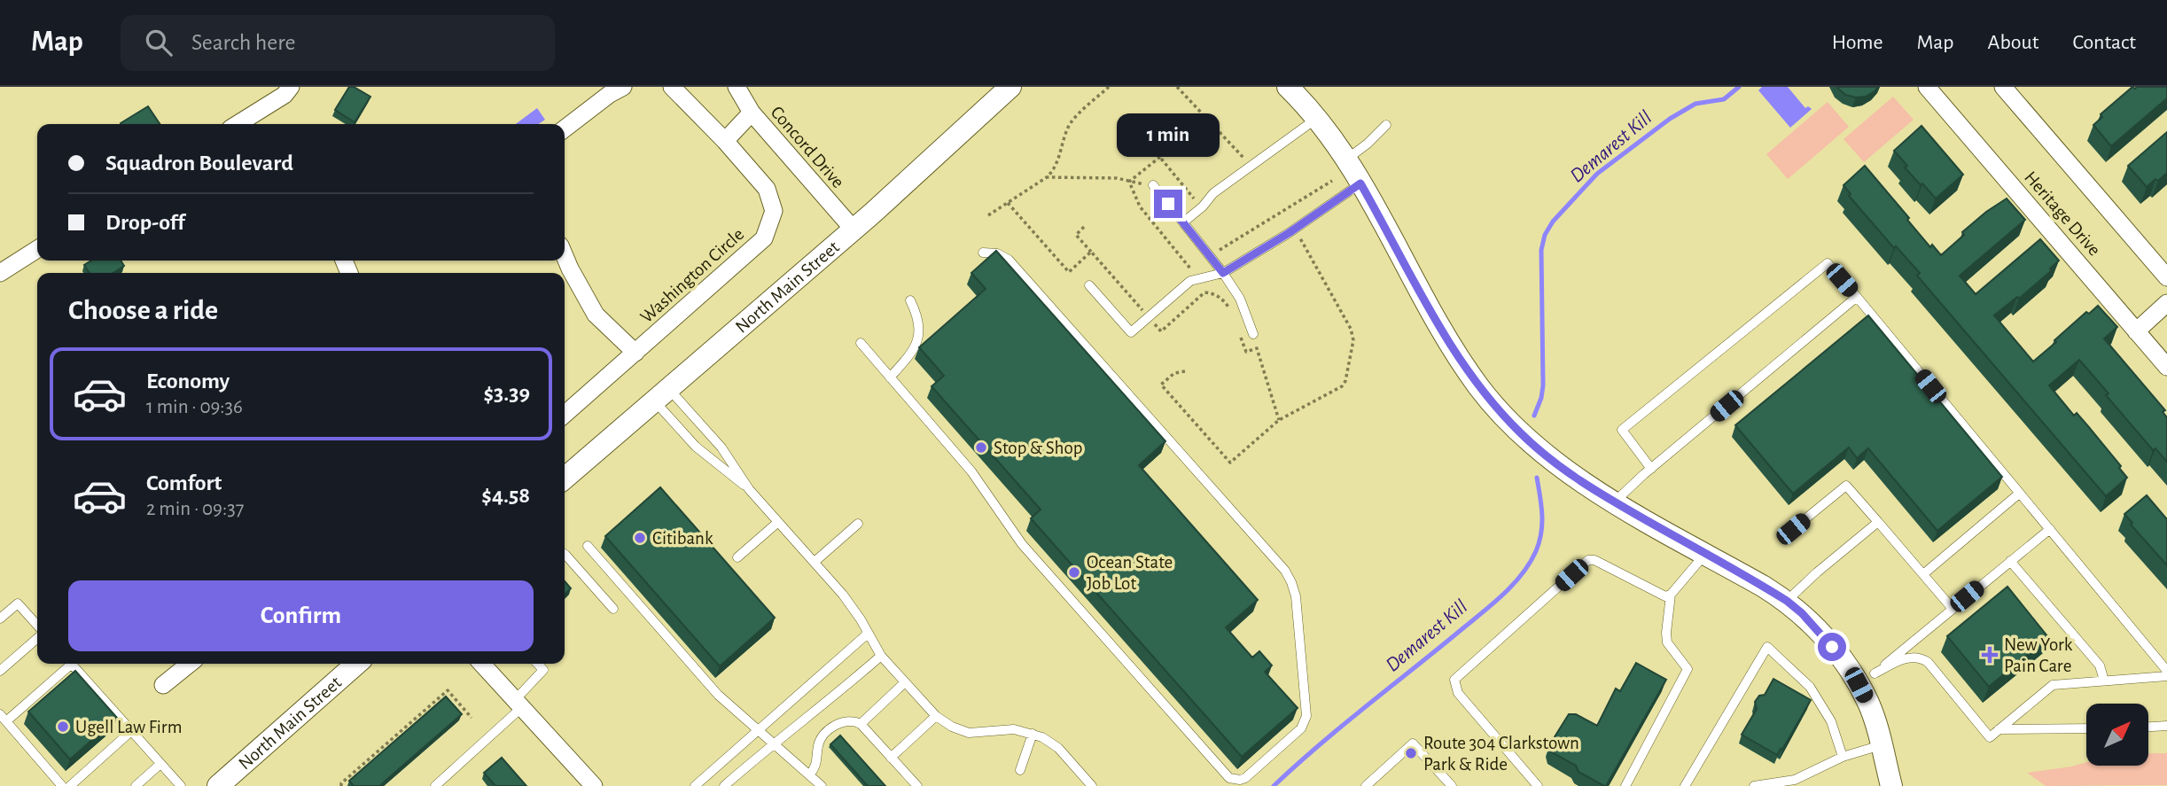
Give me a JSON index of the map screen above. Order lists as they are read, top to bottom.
{
  "streets": {
    "street": [
      "Concord Drive",
      "Heritage Drive",
      "Washington Circle",
      "North Main Street"
    ]
  },
  "crossings": [
    ["Concord Drive", "North Main Street"]
  ],
  "water": ["Demarest Kill"],
  "places": {
    "other": [
      "Stop & Shop",
      "Citibank",
      "Ocean State Job Lot",
      "Ugell Law Firm",
      "Route 304 Clarkstown Park & Ride"
    ],
    "health": ["New York Pain Care"]
  },
  "north": "top right",
  "page": {
    "header": "Map",
    "search": "Search here",
    "nav": [
      "Home",
      "Map",
      "About",
      "Contact"
    ],
    "bubble": "1 min",
    "banner": ["Squadron Boulevard", "Drop-off"],
    "heading": "Choose a ride",
    "list": [
      {
        "name": "Economy",
        "note": "1 min · 09:36",
        "value": "$3.39"
      },
      {
        "name": "Comfort",
        "note": "2 min · 09:37",
        "value": "$4.58"
      }
    ],
    "buttons": "Confirm"
  }
}
